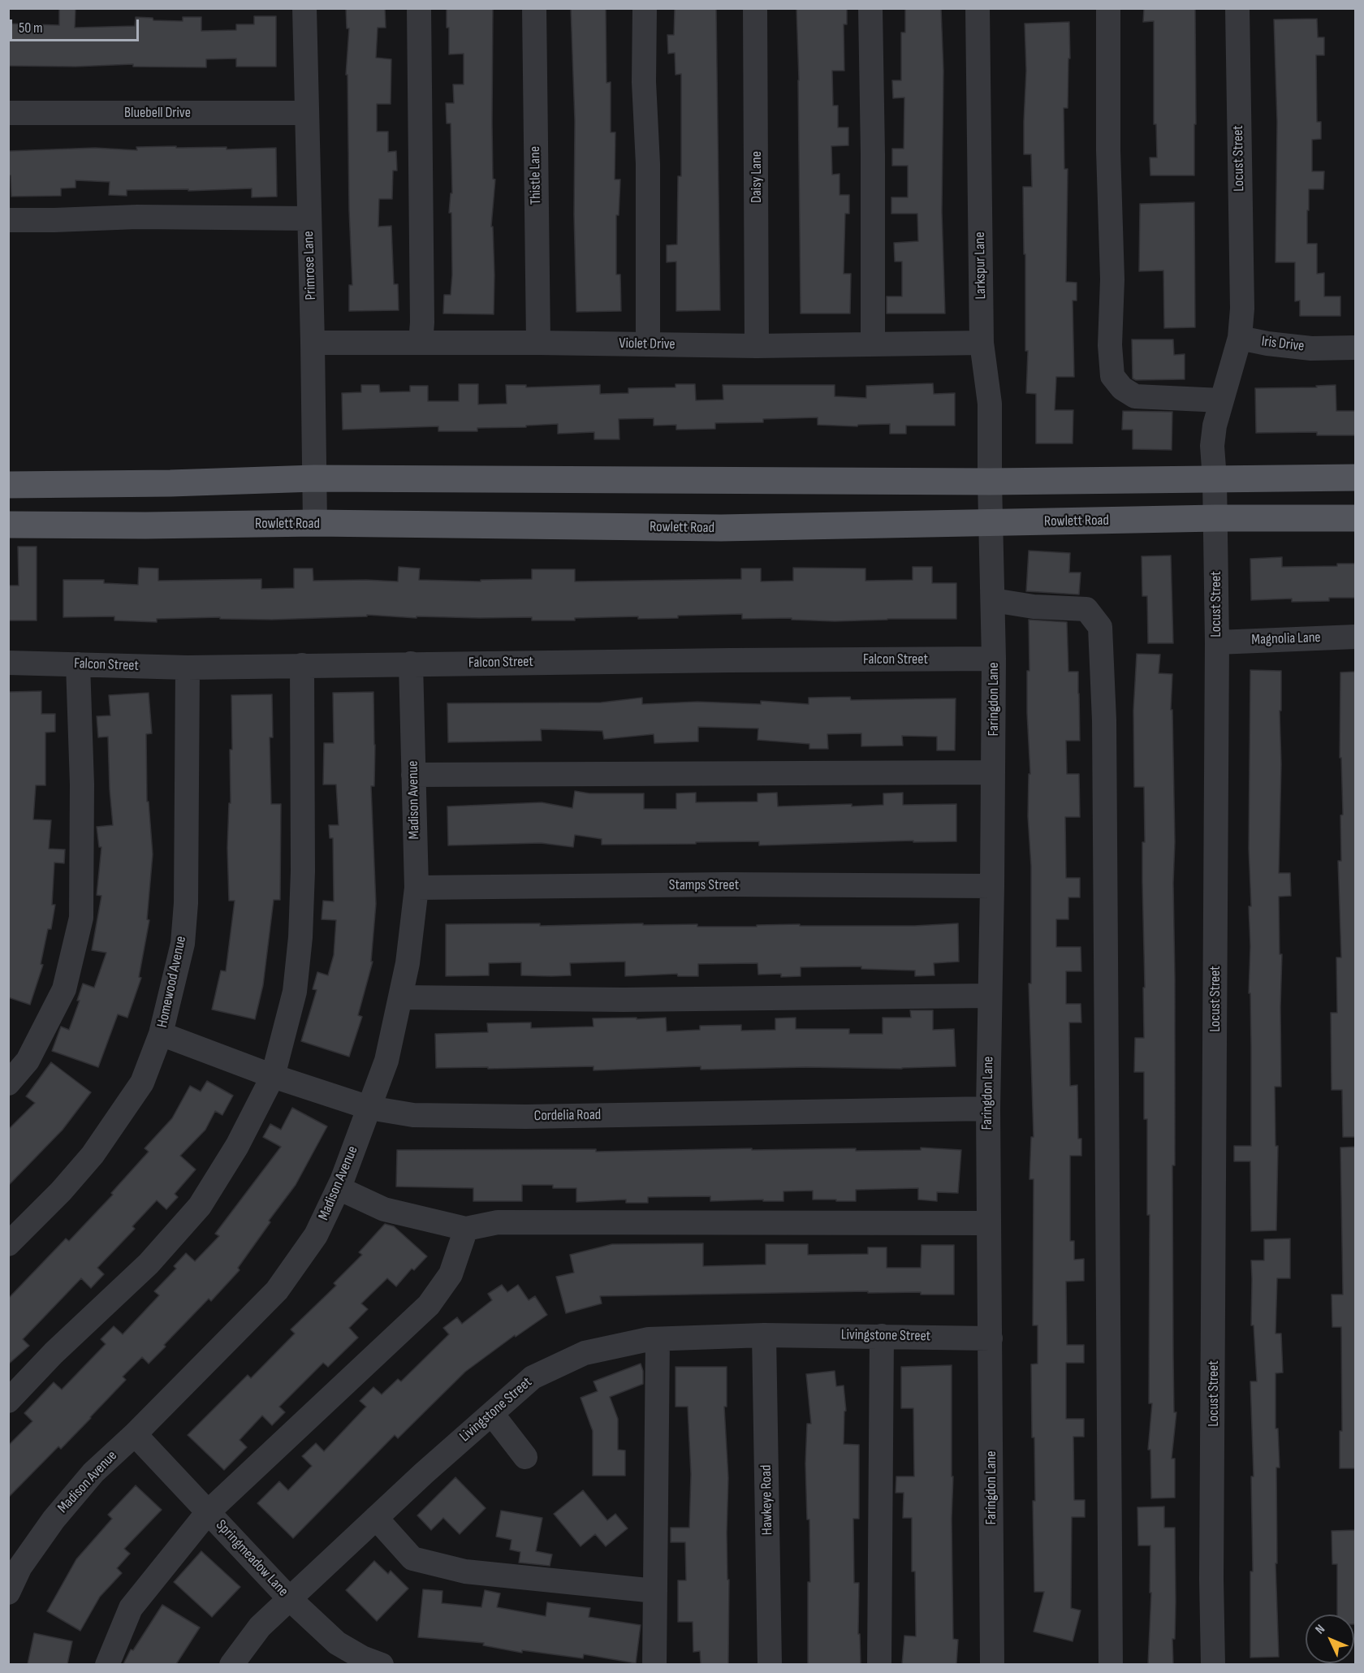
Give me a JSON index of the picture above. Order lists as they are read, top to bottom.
{
  "streets": {
    "main road": ["Rowlett Road"],
    "street": [
      "Bluebell Drive",
      "Locust Street",
      "Thistle Lane",
      "Daisy Lane",
      "Primrose Lane",
      "Larkspur Lane",
      "Violet Drive",
      "Iris Drive",
      "Magnolia Lane",
      "Falcon Street",
      "Faringdon Lane",
      "Madison Avenue",
      "Stamps Street",
      "Homewood Avenue",
      "Cordelia Road",
      "Livingstone Street",
      "Hawkeye Road",
      "Springmeadow Lane"
    ]
  },
  "crossings": [
    ["Bluebell Drive", "Primrose Lane"],
    ["Locust Street", "Iris Drive"],
    ["Locust Street", "Rowlett Road"],
    ["Locust Street", "Magnolia Lane"],
    ["Thistle Lane", "Violet Drive"],
    ["Daisy Lane", "Violet Drive"],
    ["Primrose Lane", "Violet Drive"],
    ["Primrose Lane", "Rowlett Road"],
    ["Larkspur Lane", "Violet Drive"],
    ["Larkspur Lane", "Rowlett Road"],
    ["Larkspur Lane", "Faringdon Lane"],
    ["Rowlett Road", "Faringdon Lane"],
    ["Falcon Street", "Faringdon Lane"],
    ["Falcon Street", "Madison Avenue"],
    ["Falcon Street", "Homewood Avenue"],
    ["Faringdon Lane", "Stamps Street"],
    ["Faringdon Lane", "Cordelia Road"],
    ["Faringdon Lane", "Livingstone Street"],
    ["Madison Avenue", "Stamps Street"],
    ["Madison Avenue", "Cordelia Road"],
    ["Madison Avenue", "Springmeadow Lane"],
    ["Homewood Avenue", "Cordelia Road"],
    ["Livingstone Street", "Hawkeye Road"],
    ["Livingstone Street", "Springmeadow Lane"]
  ],
  "scale_bar": "50 m",
  "north": "top left"
}
